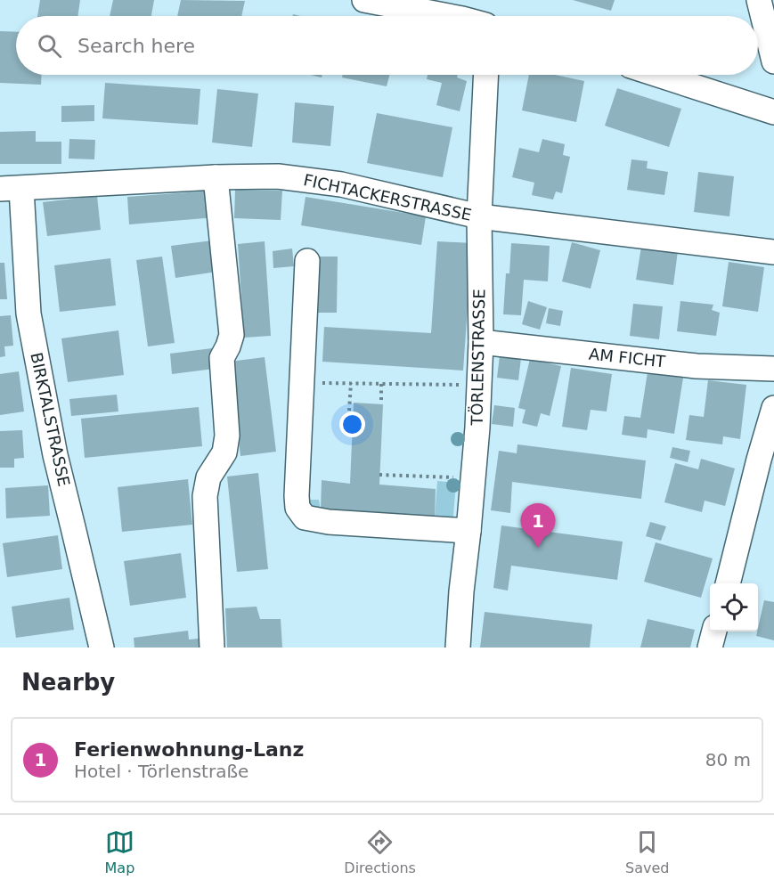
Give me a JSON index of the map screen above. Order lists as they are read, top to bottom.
{
  "streets": {
    "street": [
      "FICHTACKERSTRASSE",
      "TÖRLENSTRASSE",
      "AM FICHT",
      "BIRKTALSTRASSE"
    ]
  },
  "crossings": [
    ["FICHTACKERSTRASSE", "TÖRLENSTRASSE"],
    ["FICHTACKERSTRASSE", "BIRKTALSTRASSE"],
    ["TÖRLENSTRASSE", "AM FICHT"]
  ],
  "page": {
    "search": "Search here",
    "pins": "1",
    "heading": "Nearby",
    "list": [
      {
        "mark": "1",
        "name": "Ferienwohnung-Lanz",
        "note": "Hotel · Törlenstraße",
        "value": "80 m"
      }
    ],
    "nav": ["Map", "Directions", "Saved"]
  }
}
